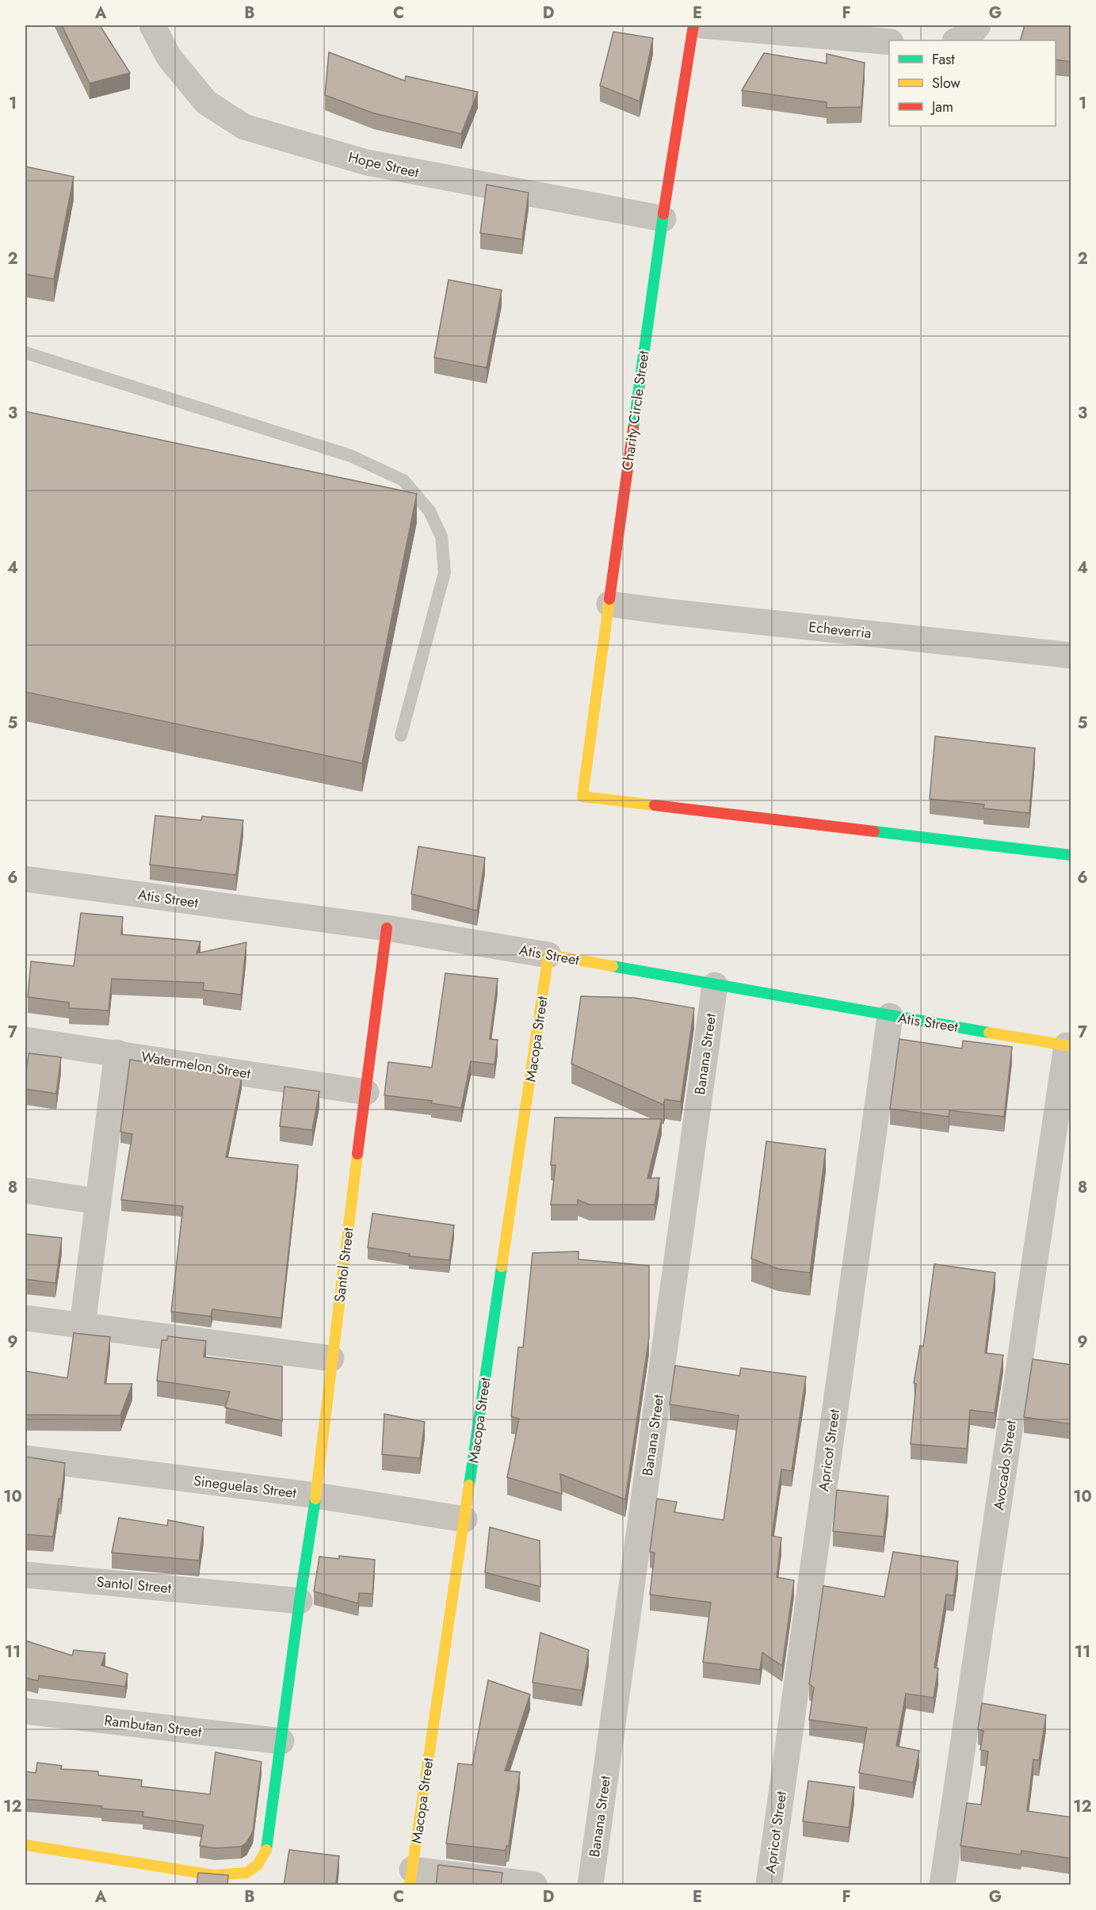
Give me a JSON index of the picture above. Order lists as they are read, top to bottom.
{
  "streets": {
    "street": [
      "Hope Street",
      "Charity Circle Street",
      "Echeverria",
      "Atis Street",
      "Macopa Street",
      "Banana Street",
      "Watermelon Street",
      "Santol Street",
      "Apricot Street",
      "Avocado Street",
      "Sineguelas Street",
      "Rambutan Street"
    ]
  },
  "crossings": [
    ["Hope Street", "Charity Circle Street"],
    ["Charity Circle Street", "Echeverria"],
    ["Atis Street", "Macopa Street"],
    ["Atis Street", "Banana Street"],
    ["Atis Street", "Santol Street"],
    ["Atis Street", "Apricot Street"],
    ["Atis Street", "Avocado Street"],
    ["Macopa Street", "Sineguelas Street"],
    ["Watermelon Street", "Santol Street"],
    ["Santol Street", "Sineguelas Street"],
    ["Santol Street", "Rambutan Street"]
  ],
  "legend": ["Fast", "Slow", "Jam"],
  "grid": {
    "columns": [
      "A",
      "B",
      "C",
      "D",
      "E",
      "F",
      "G"
    ],
    "rows": [
      "1",
      "2",
      "3",
      "4",
      "5",
      "6",
      "7",
      "8",
      "9",
      "10",
      "11",
      "12"
    ]
  }
}
